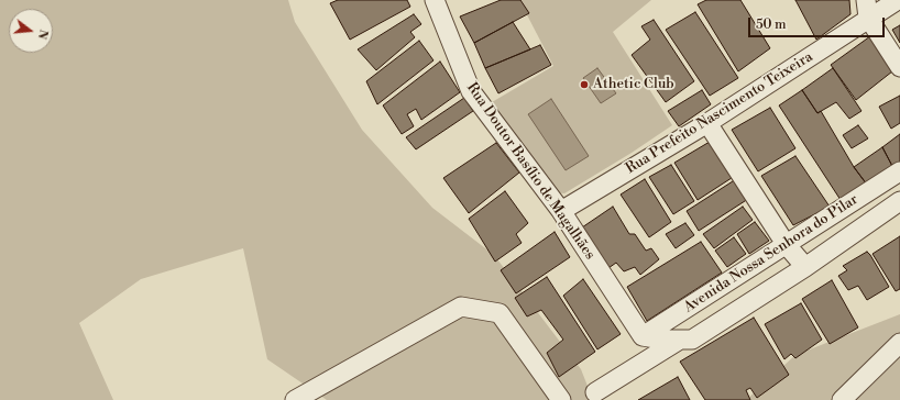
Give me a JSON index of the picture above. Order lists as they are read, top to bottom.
{
  "streets": {
    "street": ["Rua Prefeito Nascimento Teixeira", "Rua Doutor Basílio de Magalhães", "Avenida Nossa Senhora do Pilar"]
  },
  "crossings": [
    ["Rua Prefeito Nascimento Teixeira", "Rua Doutor Basílio de Magalhães"],
    ["Rua Doutor Basílio de Magalhães", "Avenida Nossa Senhora do Pilar"]
  ],
  "places": ["Athetic Club"],
  "scale_bar": "50 m",
  "north": "right"
}
